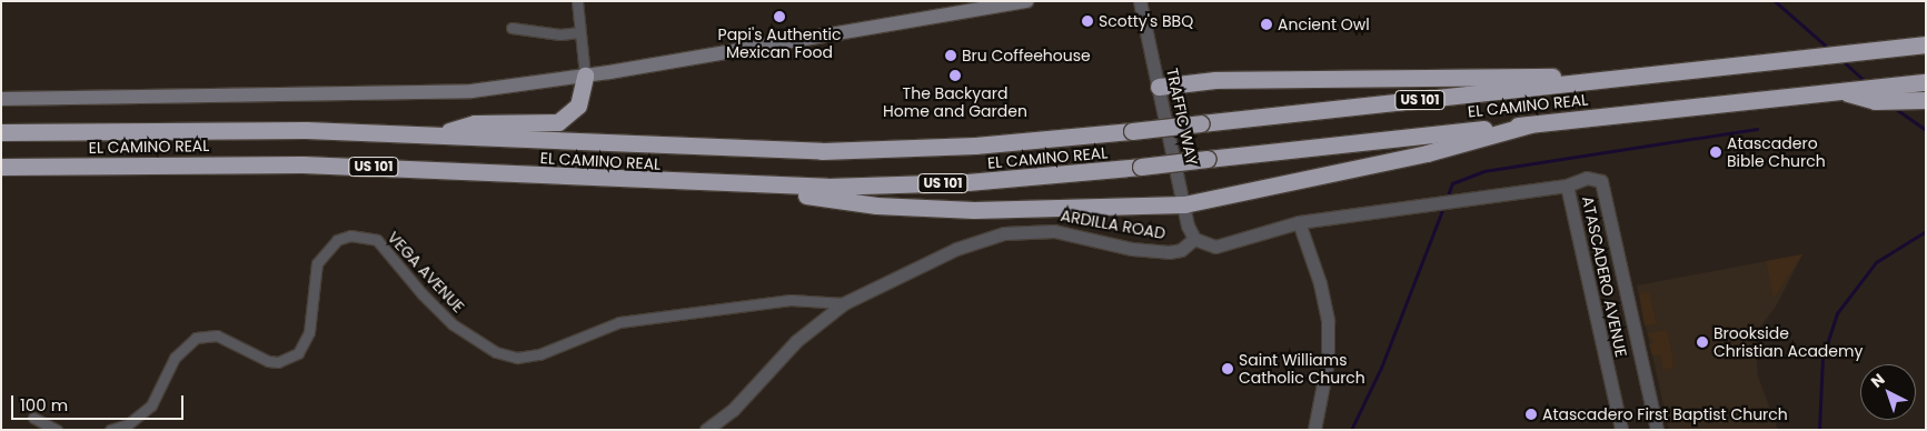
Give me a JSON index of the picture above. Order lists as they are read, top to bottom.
{
  "streets": {
    "highway": ["US 101", "EL CAMINO REAL"],
    "street": [
      "TRAFFIC WAY",
      "ARDILLA ROAD",
      "VEGA AVENUE",
      "ATASCADERO AVENUE"
    ]
  },
  "crossings": [
    ["TRAFFIC WAY", "ARDILLA ROAD"],
    ["ARDILLA ROAD", "VEGA AVENUE"]
  ],
  "places": [
    "Papi's Authentic Mexican Food",
    "Scotty's BBQ",
    "Ancient Owl",
    "Bru Coffeehouse",
    "The Backyard Home and Garden",
    "Atascadero Bible Church",
    "Brookside Christian Academy",
    "Saint Williams Catholic Church",
    "Atascadero First Baptist Church"
  ],
  "scale_bar": "100 m",
  "north": "top left"
}
